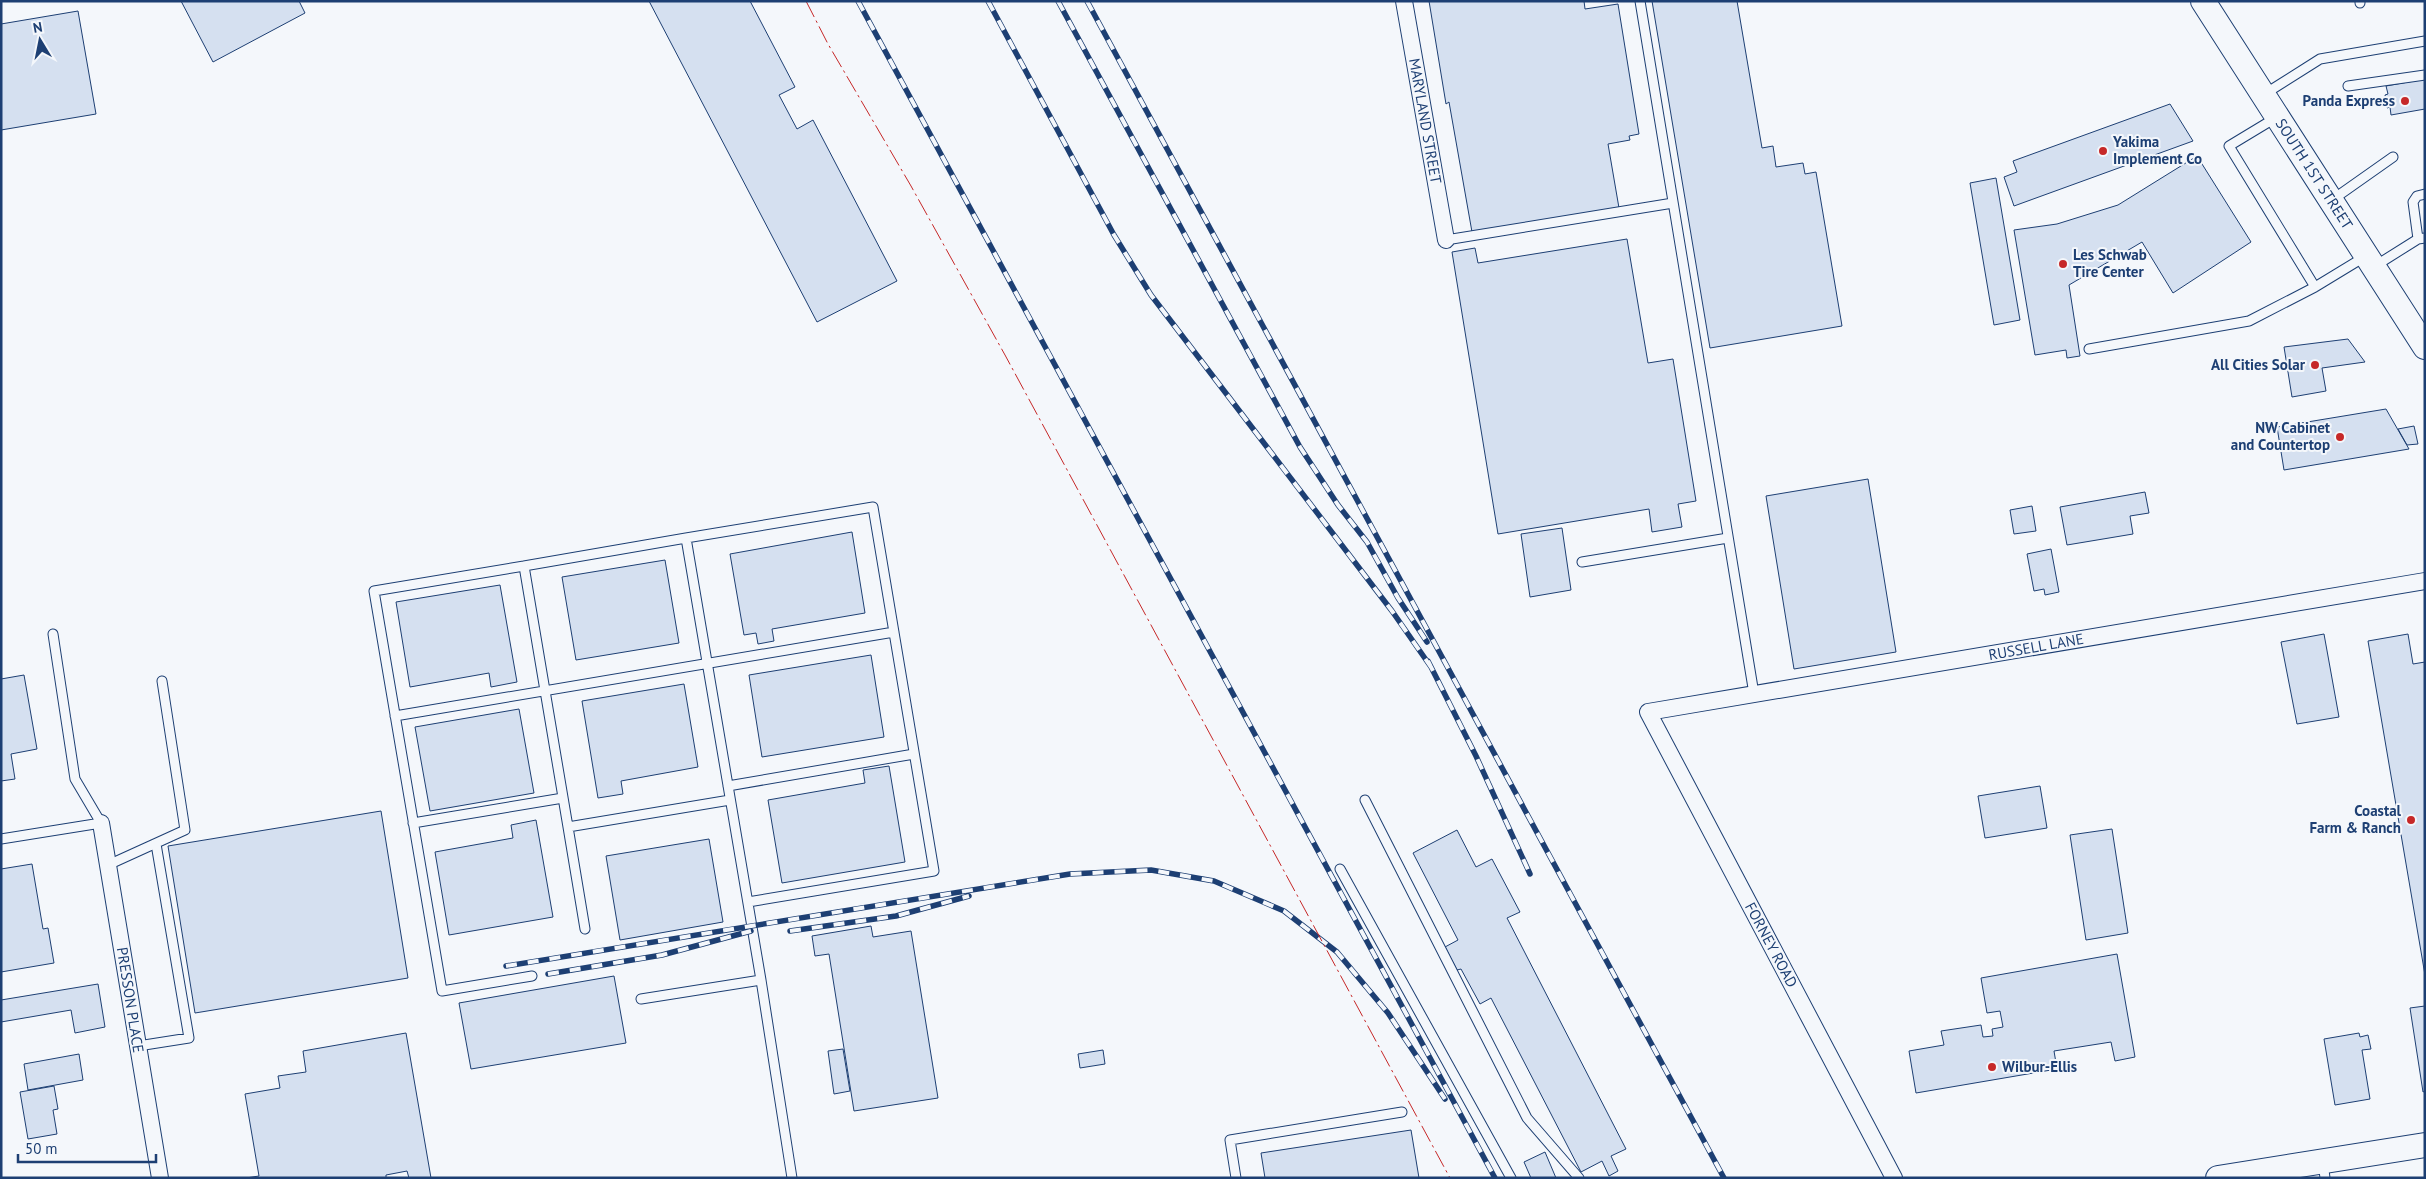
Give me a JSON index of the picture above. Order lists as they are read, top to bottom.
{
  "streets": {
    "main road": ["SOUTH 1ST STREET"],
    "street": [
      "MARYLAND STREET",
      "RUSSELL LANE",
      "FORNEY ROAD",
      "PRESSON PLACE"
    ]
  },
  "crossings": [
    ["RUSSELL LANE", "FORNEY ROAD"]
  ],
  "places": [
    "Panda Express",
    "Yakima Implement Co",
    "Les Schwab Tire Center",
    "All Cities Solar",
    "NW Cabinet and Countertop",
    "Coastal Farm & Ranch",
    "Wilbur-Ellis"
  ],
  "scale_bar": "50 m",
  "north": "top"
}
